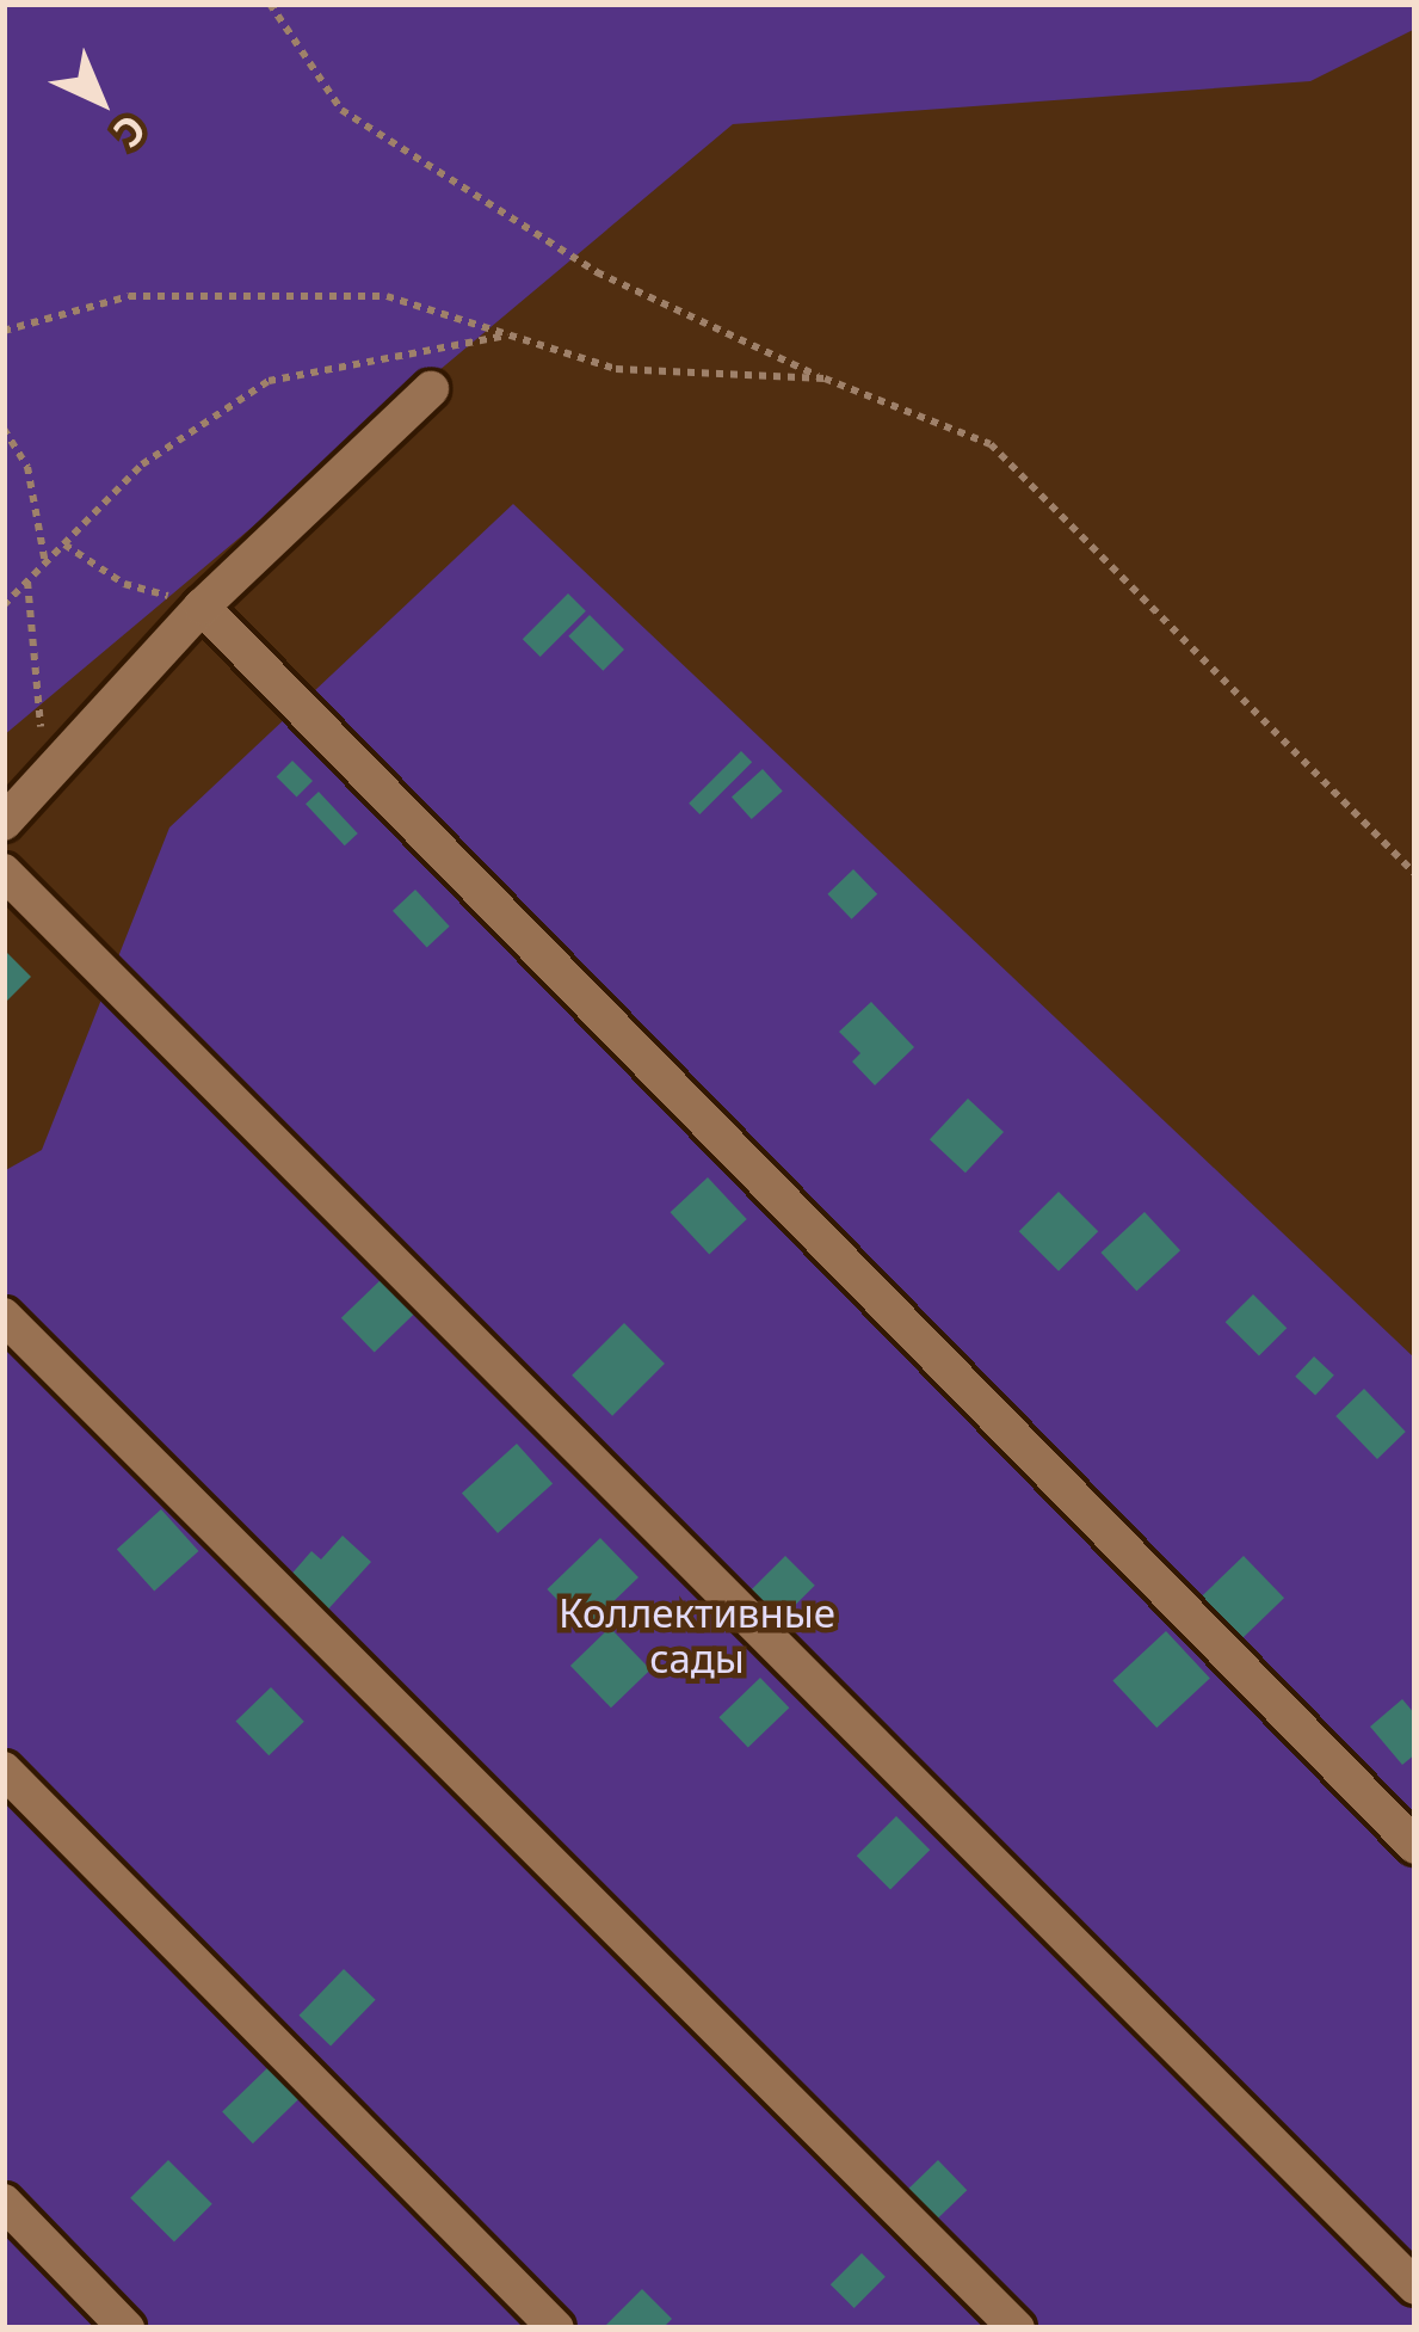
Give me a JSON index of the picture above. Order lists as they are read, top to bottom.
{
  "parks": ["Коллективные сады"],
  "north": "bottom right"
}
